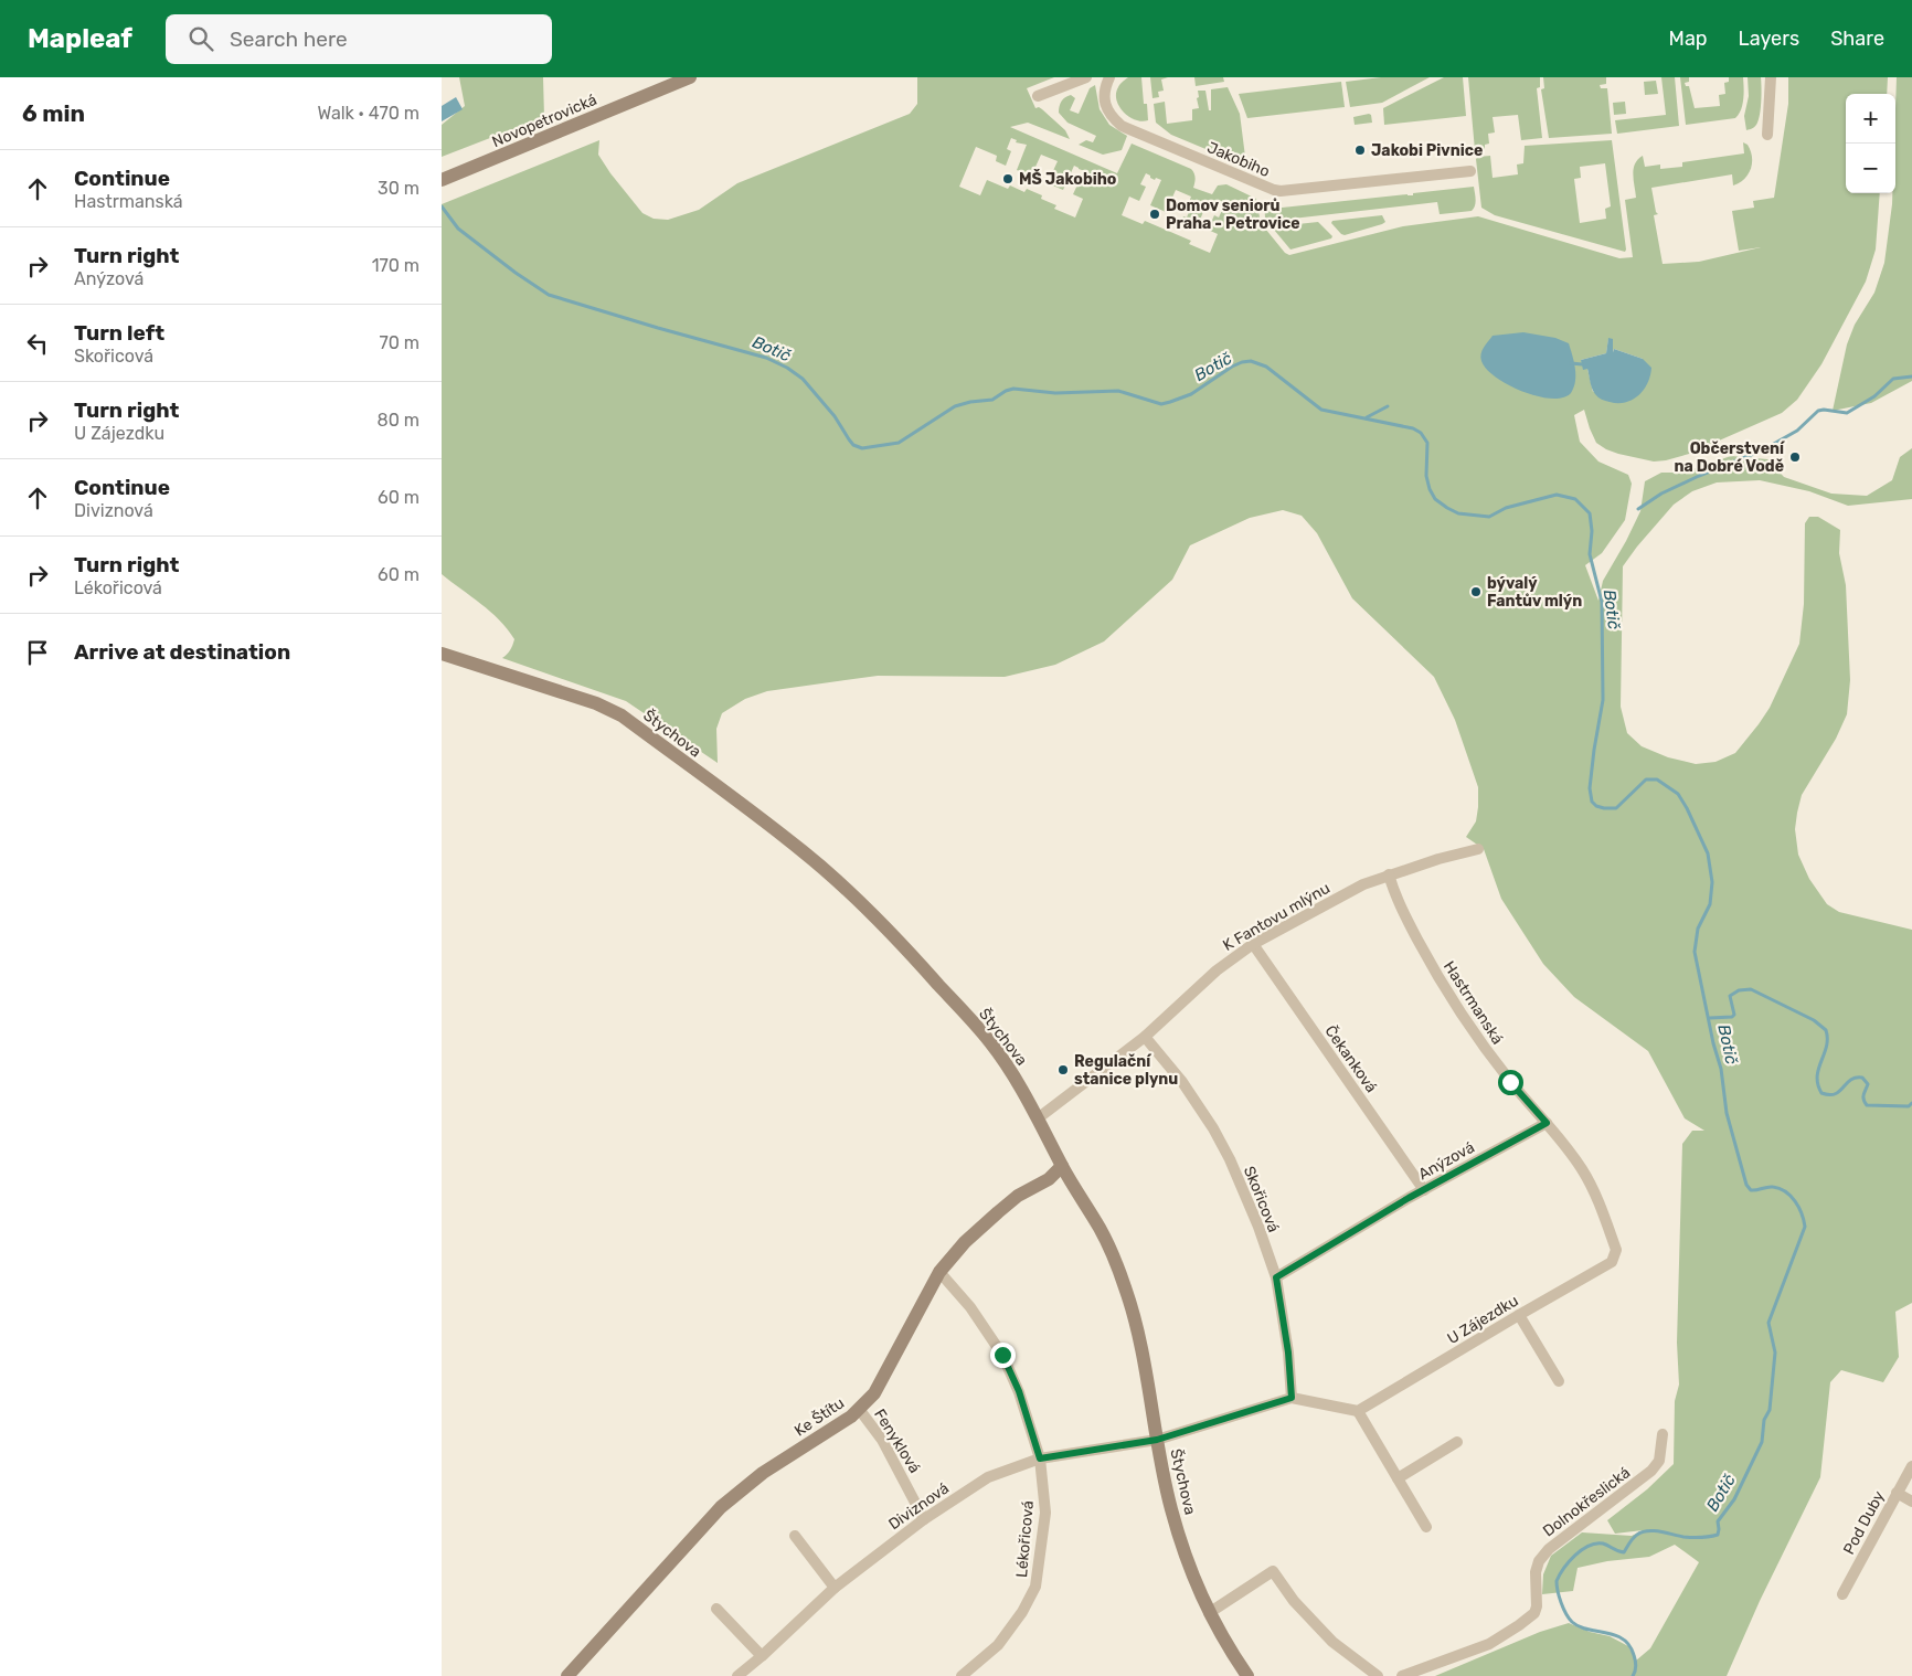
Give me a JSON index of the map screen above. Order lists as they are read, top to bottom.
{
  "streets": {
    "street": [
      "Novopetrovická",
      "Jakobiho",
      "Štychova",
      "K Fantovu mlýnu",
      "Hastrmanská",
      "Čekanková",
      "Anýzová",
      "Skořicová",
      "U Zájezdku",
      "Ke Štítu",
      "Fenyklová",
      "Dolnokřeslická",
      "Diviznová",
      "Pod Duby",
      "Lékořicová"
    ]
  },
  "crossings": [
    ["Štychova", "K Fantovu mlýnu"],
    ["Štychova", "Ke Štítu"],
    ["Štychova", "Diviznová"],
    ["K Fantovu mlýnu", "Hastrmanská"],
    ["K Fantovu mlýnu", "Čekanková"],
    ["K Fantovu mlýnu", "Skořicová"],
    ["Hastrmanská", "Anýzová"],
    ["Hastrmanská", "U Zájezdku"],
    ["Čekanková", "Anýzová"],
    ["Anýzová", "Skořicová"],
    ["Ke Štítu", "Fenyklová"],
    ["Ke Štítu", "Lékořicová"],
    ["Fenyklová", "Diviznová"],
    ["Diviznová", "Lékořicová"]
  ],
  "water": ["Botič"],
  "places": [
    "Jakobi Pivnice",
    "MŠ Jakobiho",
    "Domov seniorů Praha - Petrovice",
    "Občerstvení na Dobré Vodě",
    "bývalý Fantův mlýn",
    "Regulační stanice plynu"
  ],
  "page": {
    "header": "Mapleaf",
    "search": "Search here",
    "nav": ["Map", "Layers", "Share"],
    "heading": ["6 min", "Walk · 470 m"],
    "map_buttons": ["+", "−"],
    "list": [
      ["Continue", "Hastrmanská", "30 m"],
      ["Turn right", "Anýzová", "170 m"],
      ["Turn left", "Skořicová", "70 m"],
      ["Turn right", "U Zájezdku", "80 m"],
      ["Continue", "Diviznová", "60 m"],
      ["Turn right", "Lékořicová", "60 m"],
      "Arrive at destination"
    ]
  }
}
